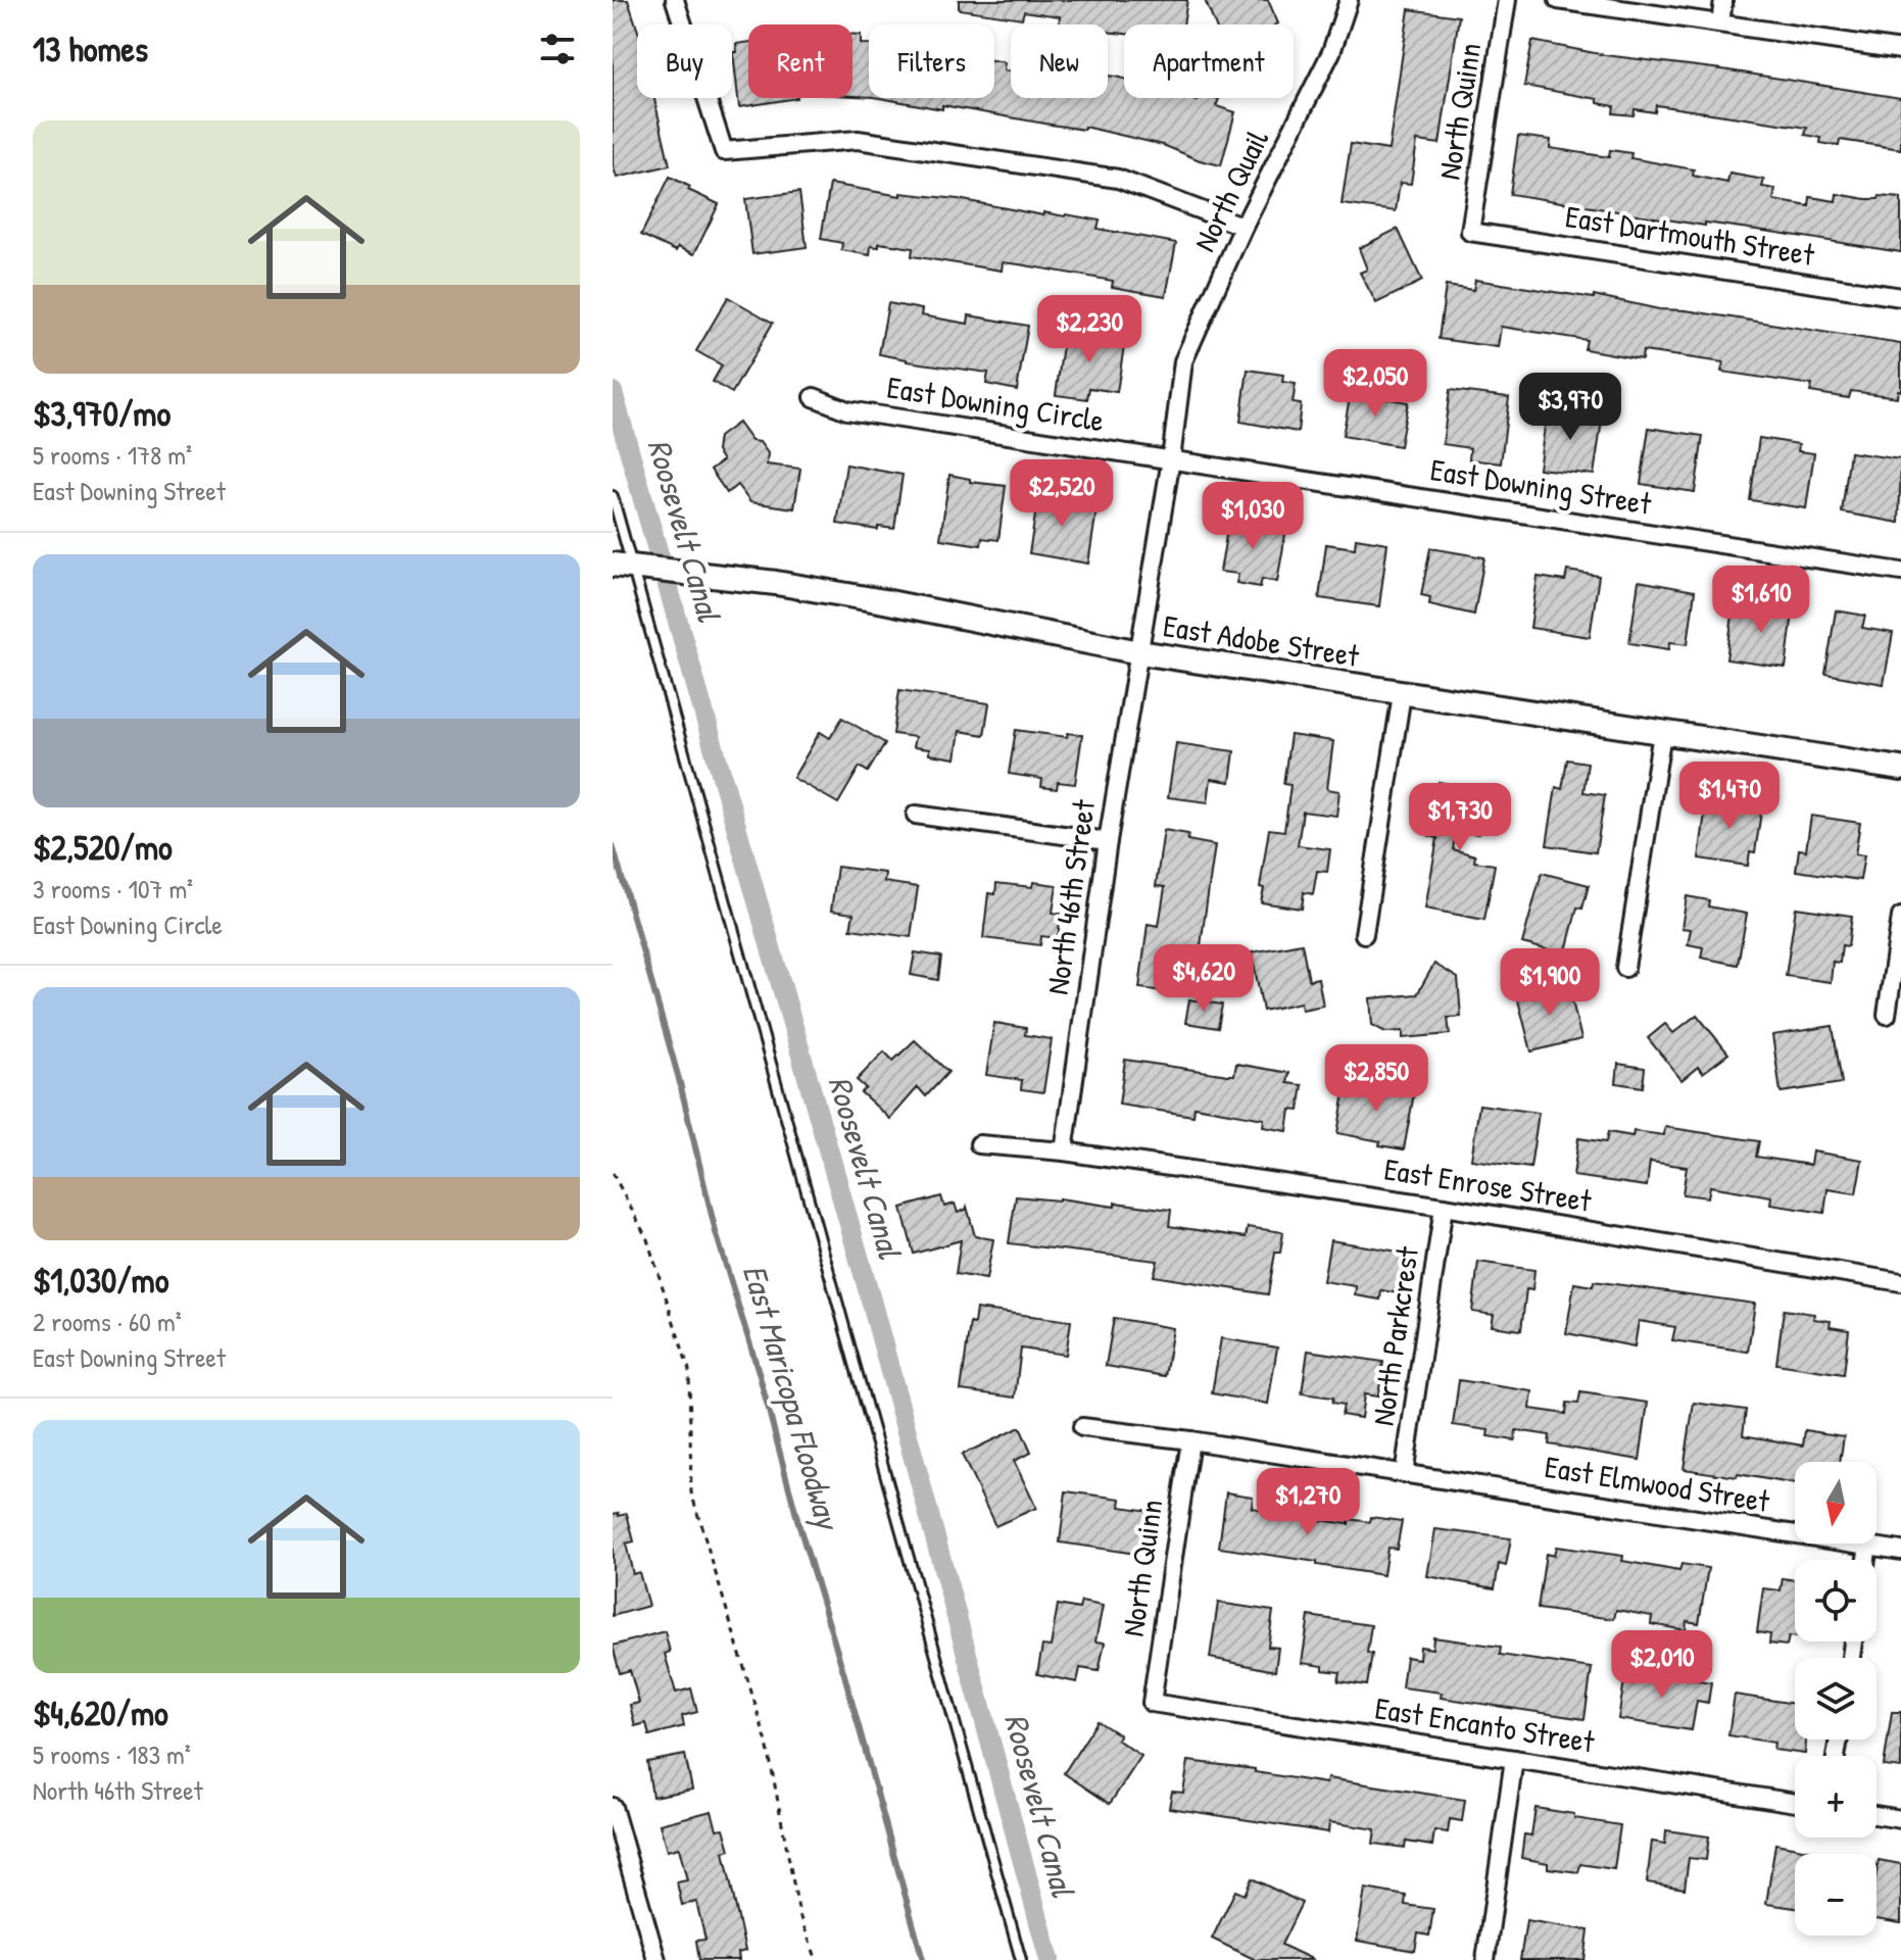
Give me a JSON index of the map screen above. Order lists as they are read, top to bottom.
{
  "streets": {
    "street": [
      "North Quinn",
      "North Quail",
      "East Dartmouth Street",
      "East Downing Circle",
      "East Downing Street",
      "East Adobe Street",
      "North 46th Street",
      "East Enrose Street",
      "North Parkcrest",
      "East Elmwood Street",
      "East Encanto Street"
    ]
  },
  "crossings": [
    ["North Quinn", "East Dartmouth Street"],
    ["North Quinn", "East Elmwood Street"],
    ["North Quinn", "East Encanto Street"],
    ["North Quail", "East Downing Circle"],
    ["North Quail", "East Downing Street"],
    ["North Quail", "East Adobe Street"],
    ["North Quail", "North 46th Street"],
    ["East Downing Circle", "East Downing Street"],
    ["East Adobe Street", "North 46th Street"],
    ["North 46th Street", "East Enrose Street"],
    ["East Enrose Street", "North Parkcrest"],
    ["North Parkcrest", "East Elmwood Street"]
  ],
  "water": ["Roosevelt Canal", "East Maricopa Floodway"],
  "north": "bottom",
  "page": {
    "heading": "13 homes",
    "chip": [
      "Buy",
      "Rent",
      "Filters",
      "New",
      "Apartment"
    ],
    "list": [
      {
        "name": "$3,970/mo",
        "note": "5 rooms · 178 m² · East Downing Street"
      },
      {
        "name": "$2,520/mo",
        "note": "3 rooms · 107 m² · East Downing Circle"
      },
      {
        "name": "$1,030/mo",
        "note": "2 rooms · 60 m² · East Downing Street"
      },
      {
        "name": "$4,620/mo",
        "note": "5 rooms · 183 m² · North 46th Street"
      }
    ],
    "price": [
      "$2,230",
      "$2,050",
      "$3,970",
      "$2,520",
      "$1,030",
      "$1,610",
      "$1,470",
      "$1,730",
      "$4,620",
      "$1,900",
      "$2,850",
      "$1,270",
      "$2,010"
    ],
    "map_buttons": ["+", "−"]
  }
}
